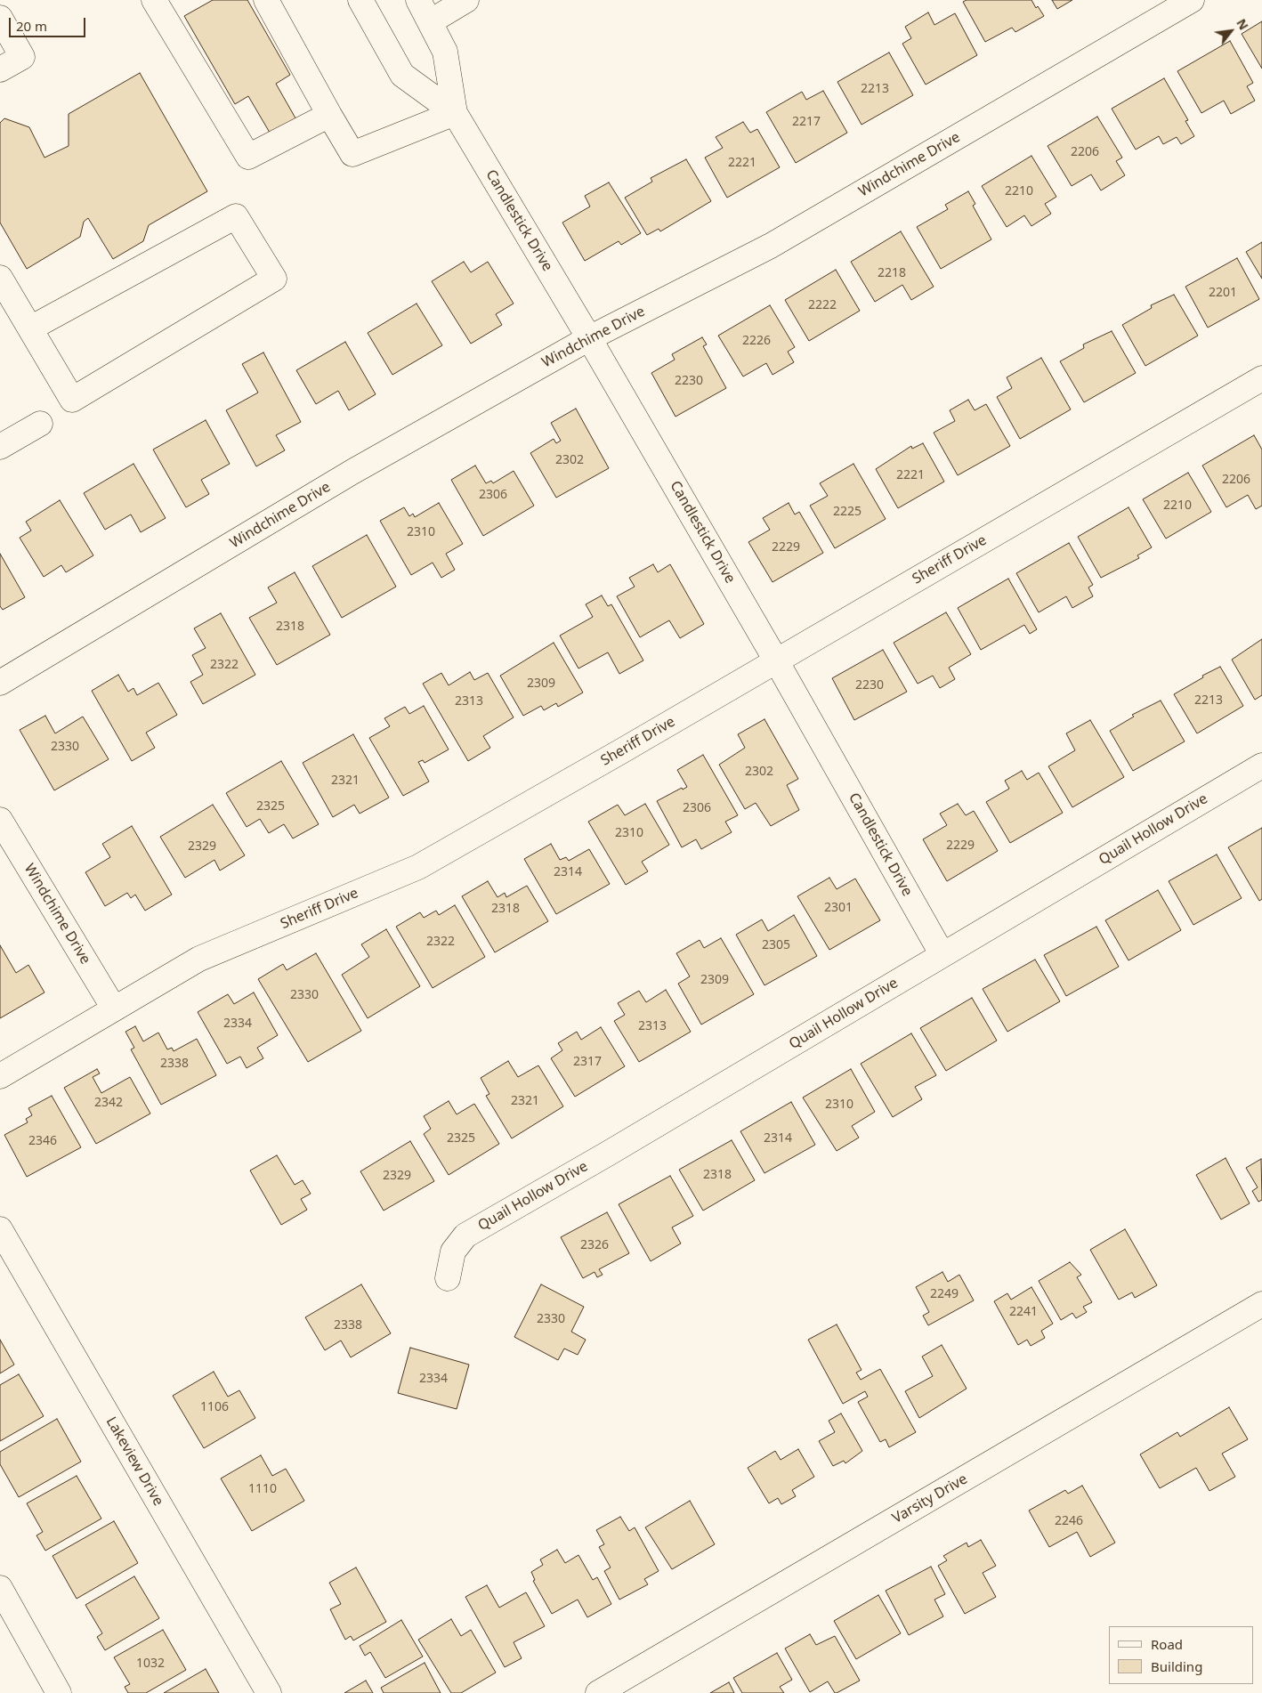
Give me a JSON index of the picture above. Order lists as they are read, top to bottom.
{
  "streets": {
    "street": [
      "Windchime Drive",
      "Candlestick Drive",
      "Sheriff Drive",
      "Quail Hollow Drive",
      "Lakeview Drive",
      "Varsity Drive"
    ]
  },
  "crossings": [
    ["Windchime Drive", "Candlestick Drive"],
    ["Windchime Drive", "Sheriff Drive"],
    ["Candlestick Drive", "Sheriff Drive"],
    ["Candlestick Drive", "Quail Hollow Drive"]
  ],
  "house_numbers": [
    "2213",
    "2217",
    "2206",
    "2221",
    "2210",
    "2218",
    "2201",
    "2222",
    "2226",
    "2230",
    "2302",
    "2221",
    "2206",
    "2306",
    "2210",
    "2225",
    "2310",
    "2229",
    "2318",
    "2322",
    "2309",
    "2230",
    "2213",
    "2313",
    "2330",
    "2302",
    "2321",
    "2325",
    "2306",
    "2310",
    "2229",
    "2329",
    "2314",
    "2301",
    "2318",
    "2322",
    "2305",
    "2309",
    "2330",
    "2334",
    "2313",
    "2317",
    "2338",
    "2321",
    "2342",
    "2310",
    "2325",
    "2314",
    "2346",
    "2318",
    "2329",
    "2326",
    "2249",
    "2241",
    "2330",
    "2338",
    "2334",
    "1106",
    "1110",
    "2246",
    "1032"
  ],
  "legend": ["Road", "Building"],
  "scale_bar": "20 m",
  "north": "top right"
}
